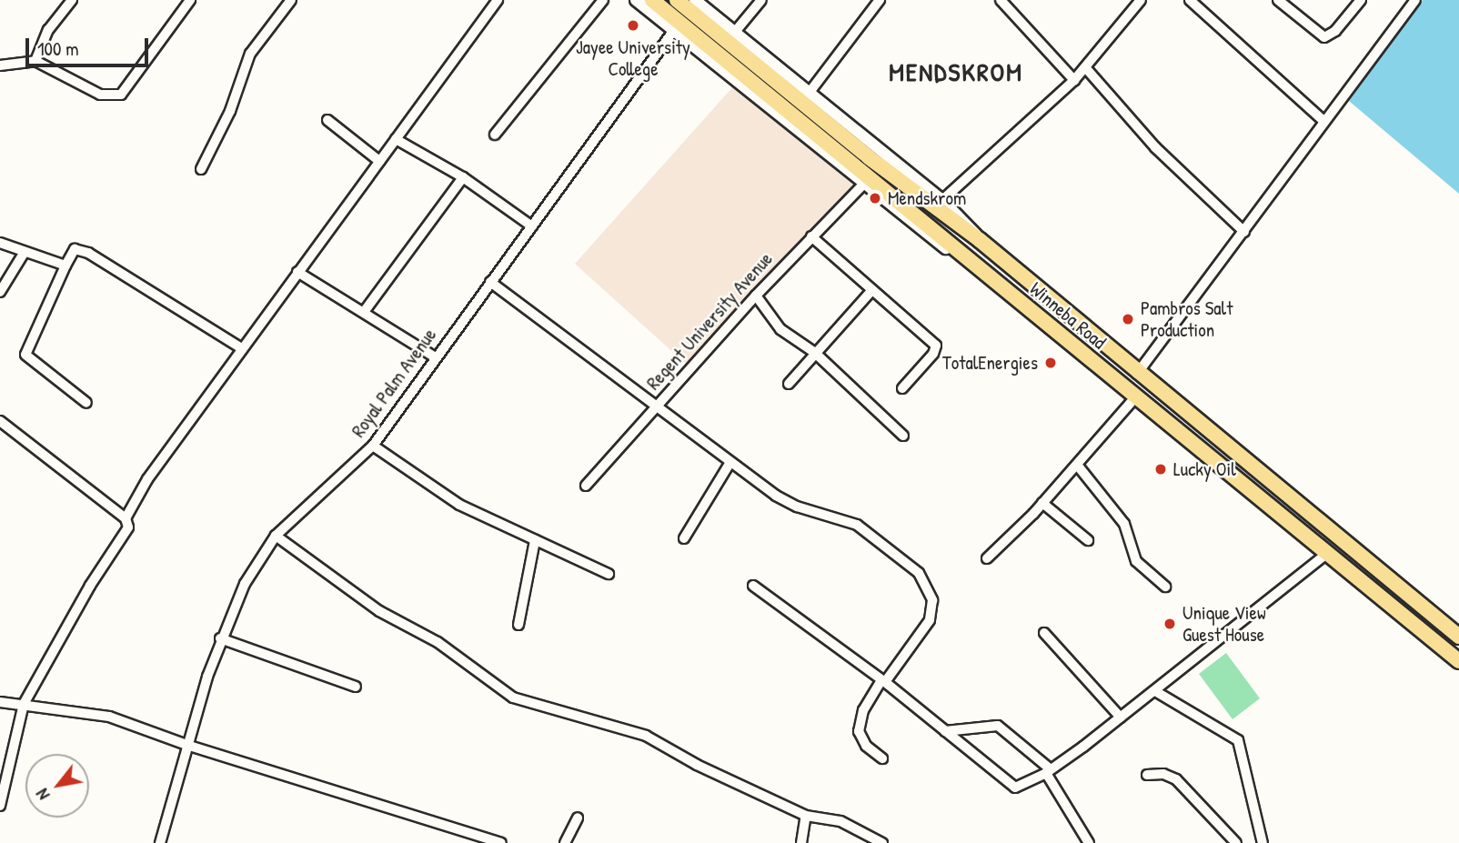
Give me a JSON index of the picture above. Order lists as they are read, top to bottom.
{
  "streets": {
    "highway": ["Winneba Road"],
    "street": ["Regent University Avenue", "Royal Palm Avenue"]
  },
  "districts": ["MENDSKROM"],
  "places": [
    "Jayee University College",
    "Mendskrom",
    "Pambros Salt Production",
    "TotalEnergies",
    "Lucky Oil",
    "Unique View Guest House"
  ],
  "scale_bar": "100 m",
  "north": "bottom left"
}
